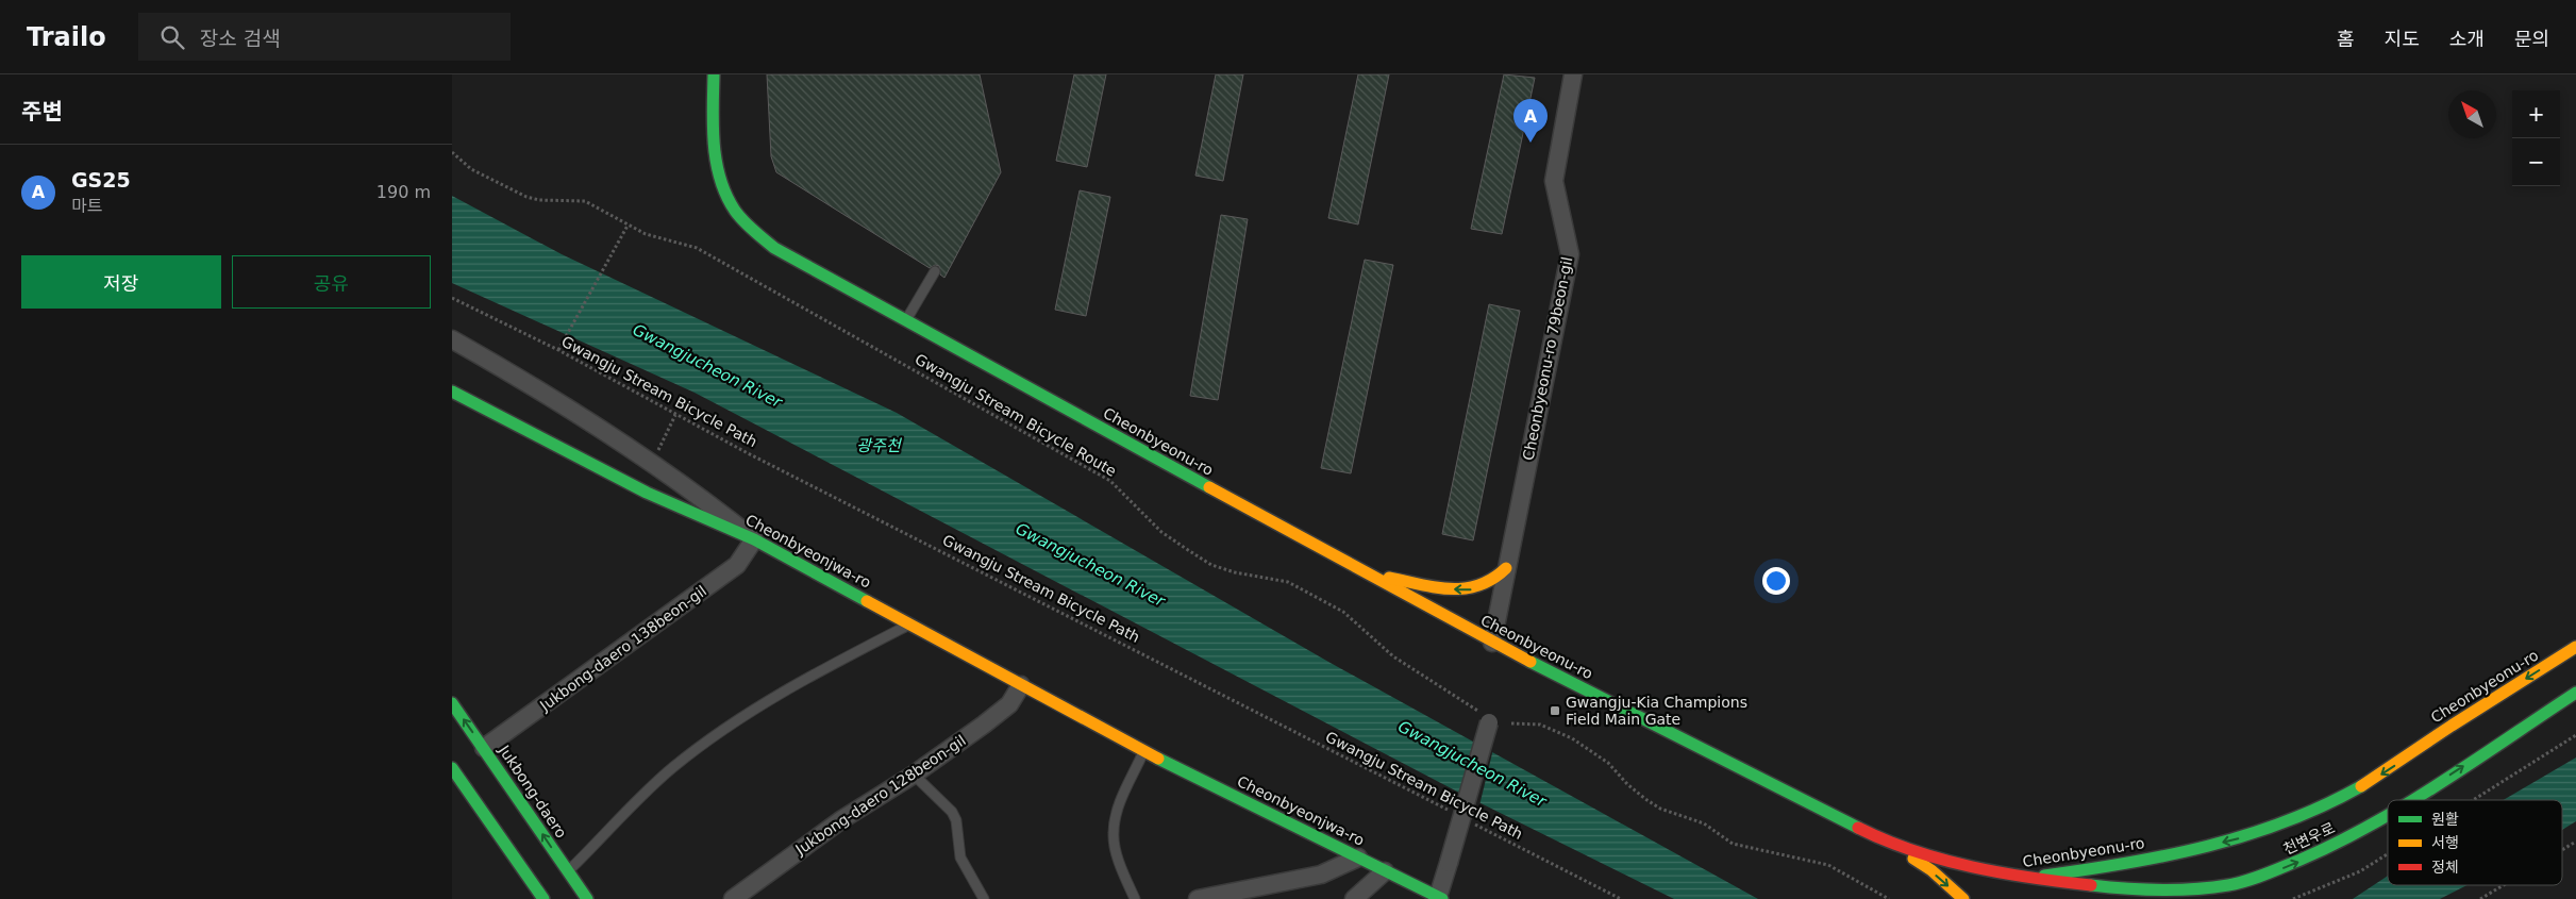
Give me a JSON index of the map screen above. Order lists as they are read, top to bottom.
{
  "streets": {
    "street": [
      "Cheonbyeonu-ro 79beon-gil",
      "Cheonbyeonu-ro",
      "Cheonbyeonjwa-ro",
      "Jukbong-daero 138beon-gil",
      "Jukbong-daero",
      "Jukbong-daero 128beon-gil",
      "천변우로"
    ],
    "path": ["Gwangju Stream Bicycle Path", "Gwangju Stream Bicycle Route"]
  },
  "crossings": [
    ["Cheonbyeonu-ro 79beon-gil", "Cheonbyeonu-ro"],
    ["Cheonbyeonu-ro", "천변우로"],
    ["Cheonbyeonjwa-ro", "Jukbong-daero 138beon-gil"],
    ["Cheonbyeonjwa-ro", "Jukbong-daero 128beon-gil"],
    ["Jukbong-daero 138beon-gil", "Jukbong-daero"]
  ],
  "one_way": ["천변우로"],
  "water": ["Gwangjucheon River", "광주천"],
  "places": {
    "transit": ["Gwangju-Kia Champions Field Main Gate"]
  },
  "legend": ["원활", "서행", "정체"],
  "north": "top left",
  "page": {
    "header": "Trailo",
    "search": "장소 검색",
    "nav": [
      "홈",
      "지도",
      "소개",
      "문의"
    ],
    "heading": "주변",
    "map_buttons": ["+", "−"],
    "pins": "A",
    "list": [
      {
        "mark": "A",
        "name": "GS25",
        "note": "마트",
        "value": "190 m"
      }
    ],
    "buttons": ["저장", "공유"]
  }
}
